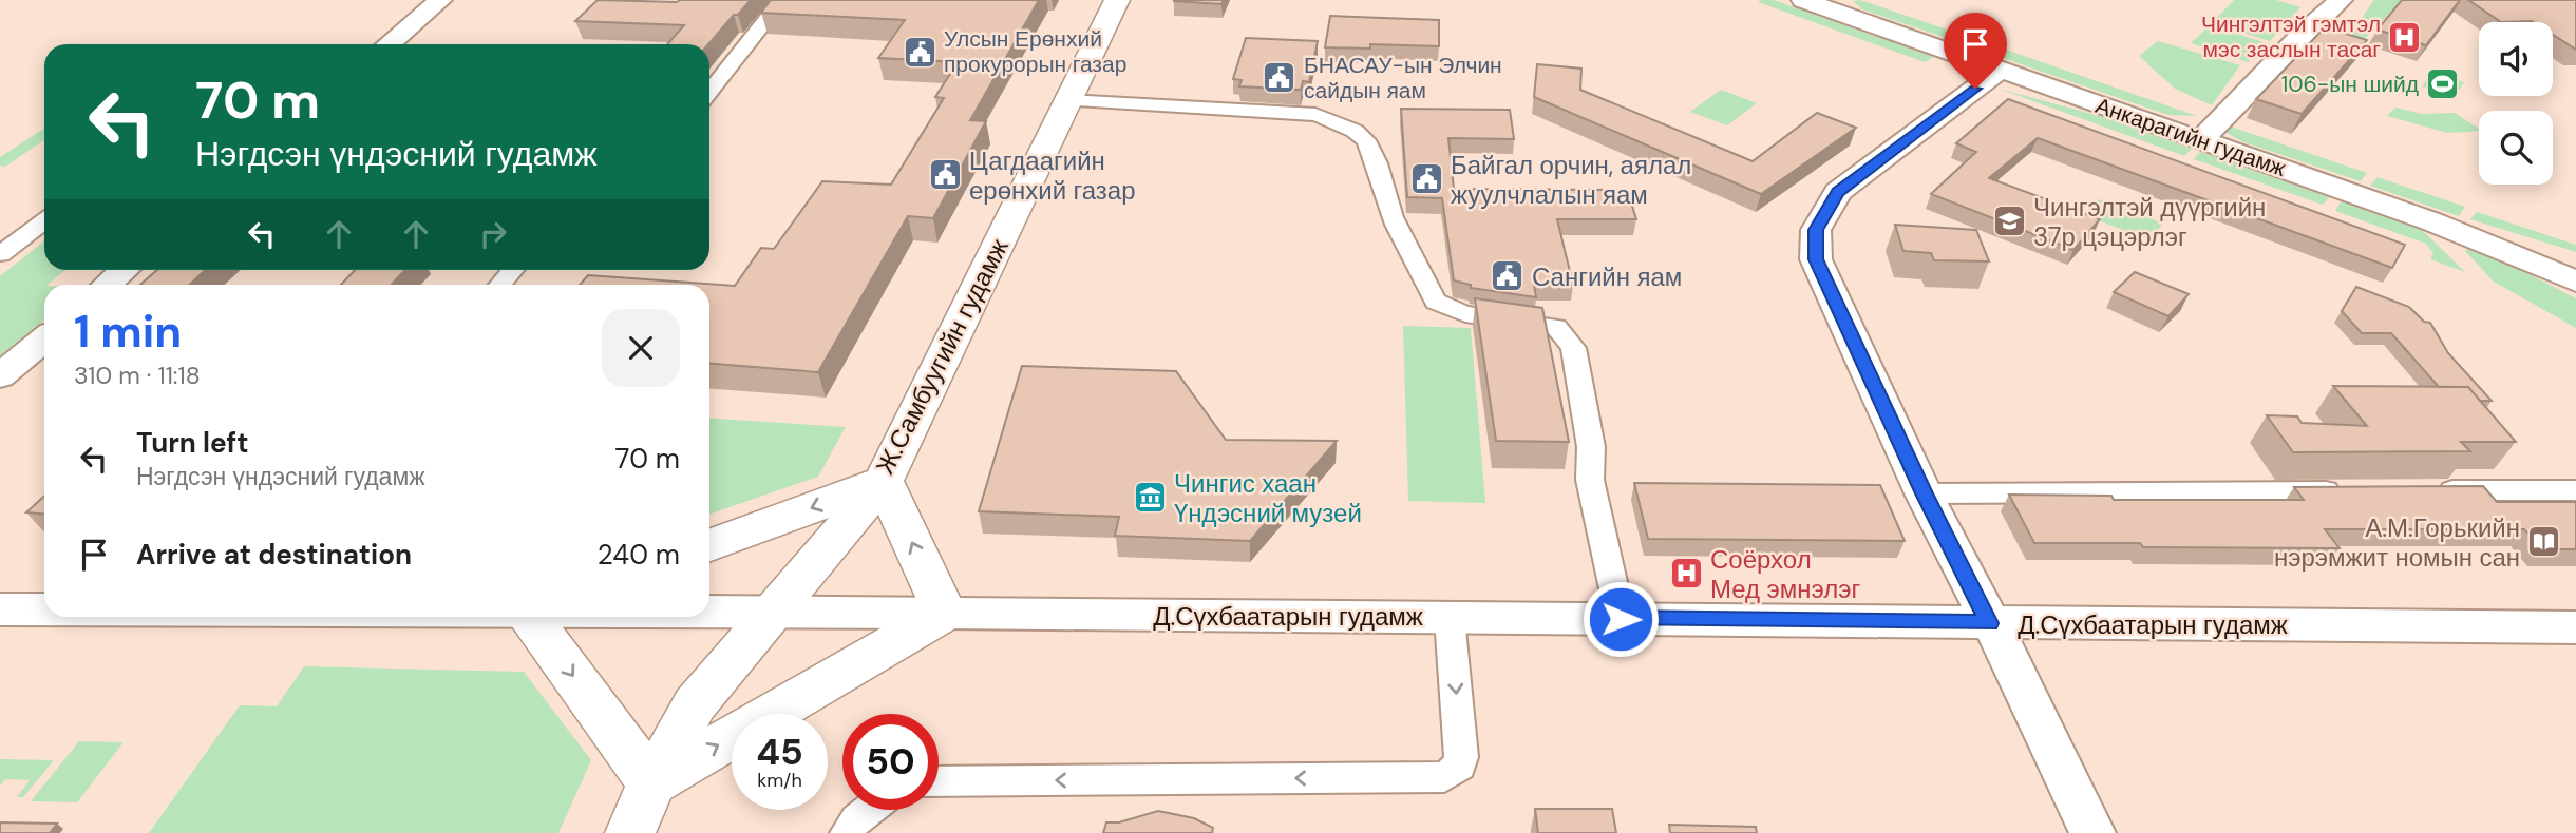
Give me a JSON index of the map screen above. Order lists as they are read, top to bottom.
{
  "streets": {
    "main road": ["Анкарагийн гудамж", "Ж.Самбуугийн гудамж", "Д.Сүхбаатарын гудамж"]
  },
  "crossings": [
    ["Ж.Самбуугийн гудамж", "Д.Сүхбаатарын гудамж"]
  ],
  "places": {
    "hospital": ["Чингэлтэй гэмтэл мэс заслын тасаг", "Соёрхол Мед эмнэлэг"],
    "public building": [
      "Улсын Ерөнхий прокурорын газар",
      "БНАСАУ-ын Элчин сайдын яам",
      "Цагдаагийн ерөнхий газар",
      "Байгал орчин, аялал жуулчлалын яам",
      "Сангийн яам"
    ],
    "sports": ["106-ын шийд"],
    "school or university": ["Чингэлтэй дүүргийн 37р цэцэрлэг"],
    "museum": ["Чингис хаан Үндэсний музей"],
    "library": ["А.М.Горькийн нэрэмжит номын сан"]
  },
  "page": {
    "turn": ["70 m", "Нэгдсэн үндэсний гудамж"],
    "heading": ["1 min", "310 m · 11:18"],
    "list": [
      {
        "name": "Turn left",
        "note": "Нэгдсэн үндэсний гудамж",
        "value": "70 m"
      },
      {
        "name": "Arrive at destination",
        "value": "240 m"
      }
    ],
    "speed": "45 km/h",
    "limit": "50"
  }
}
